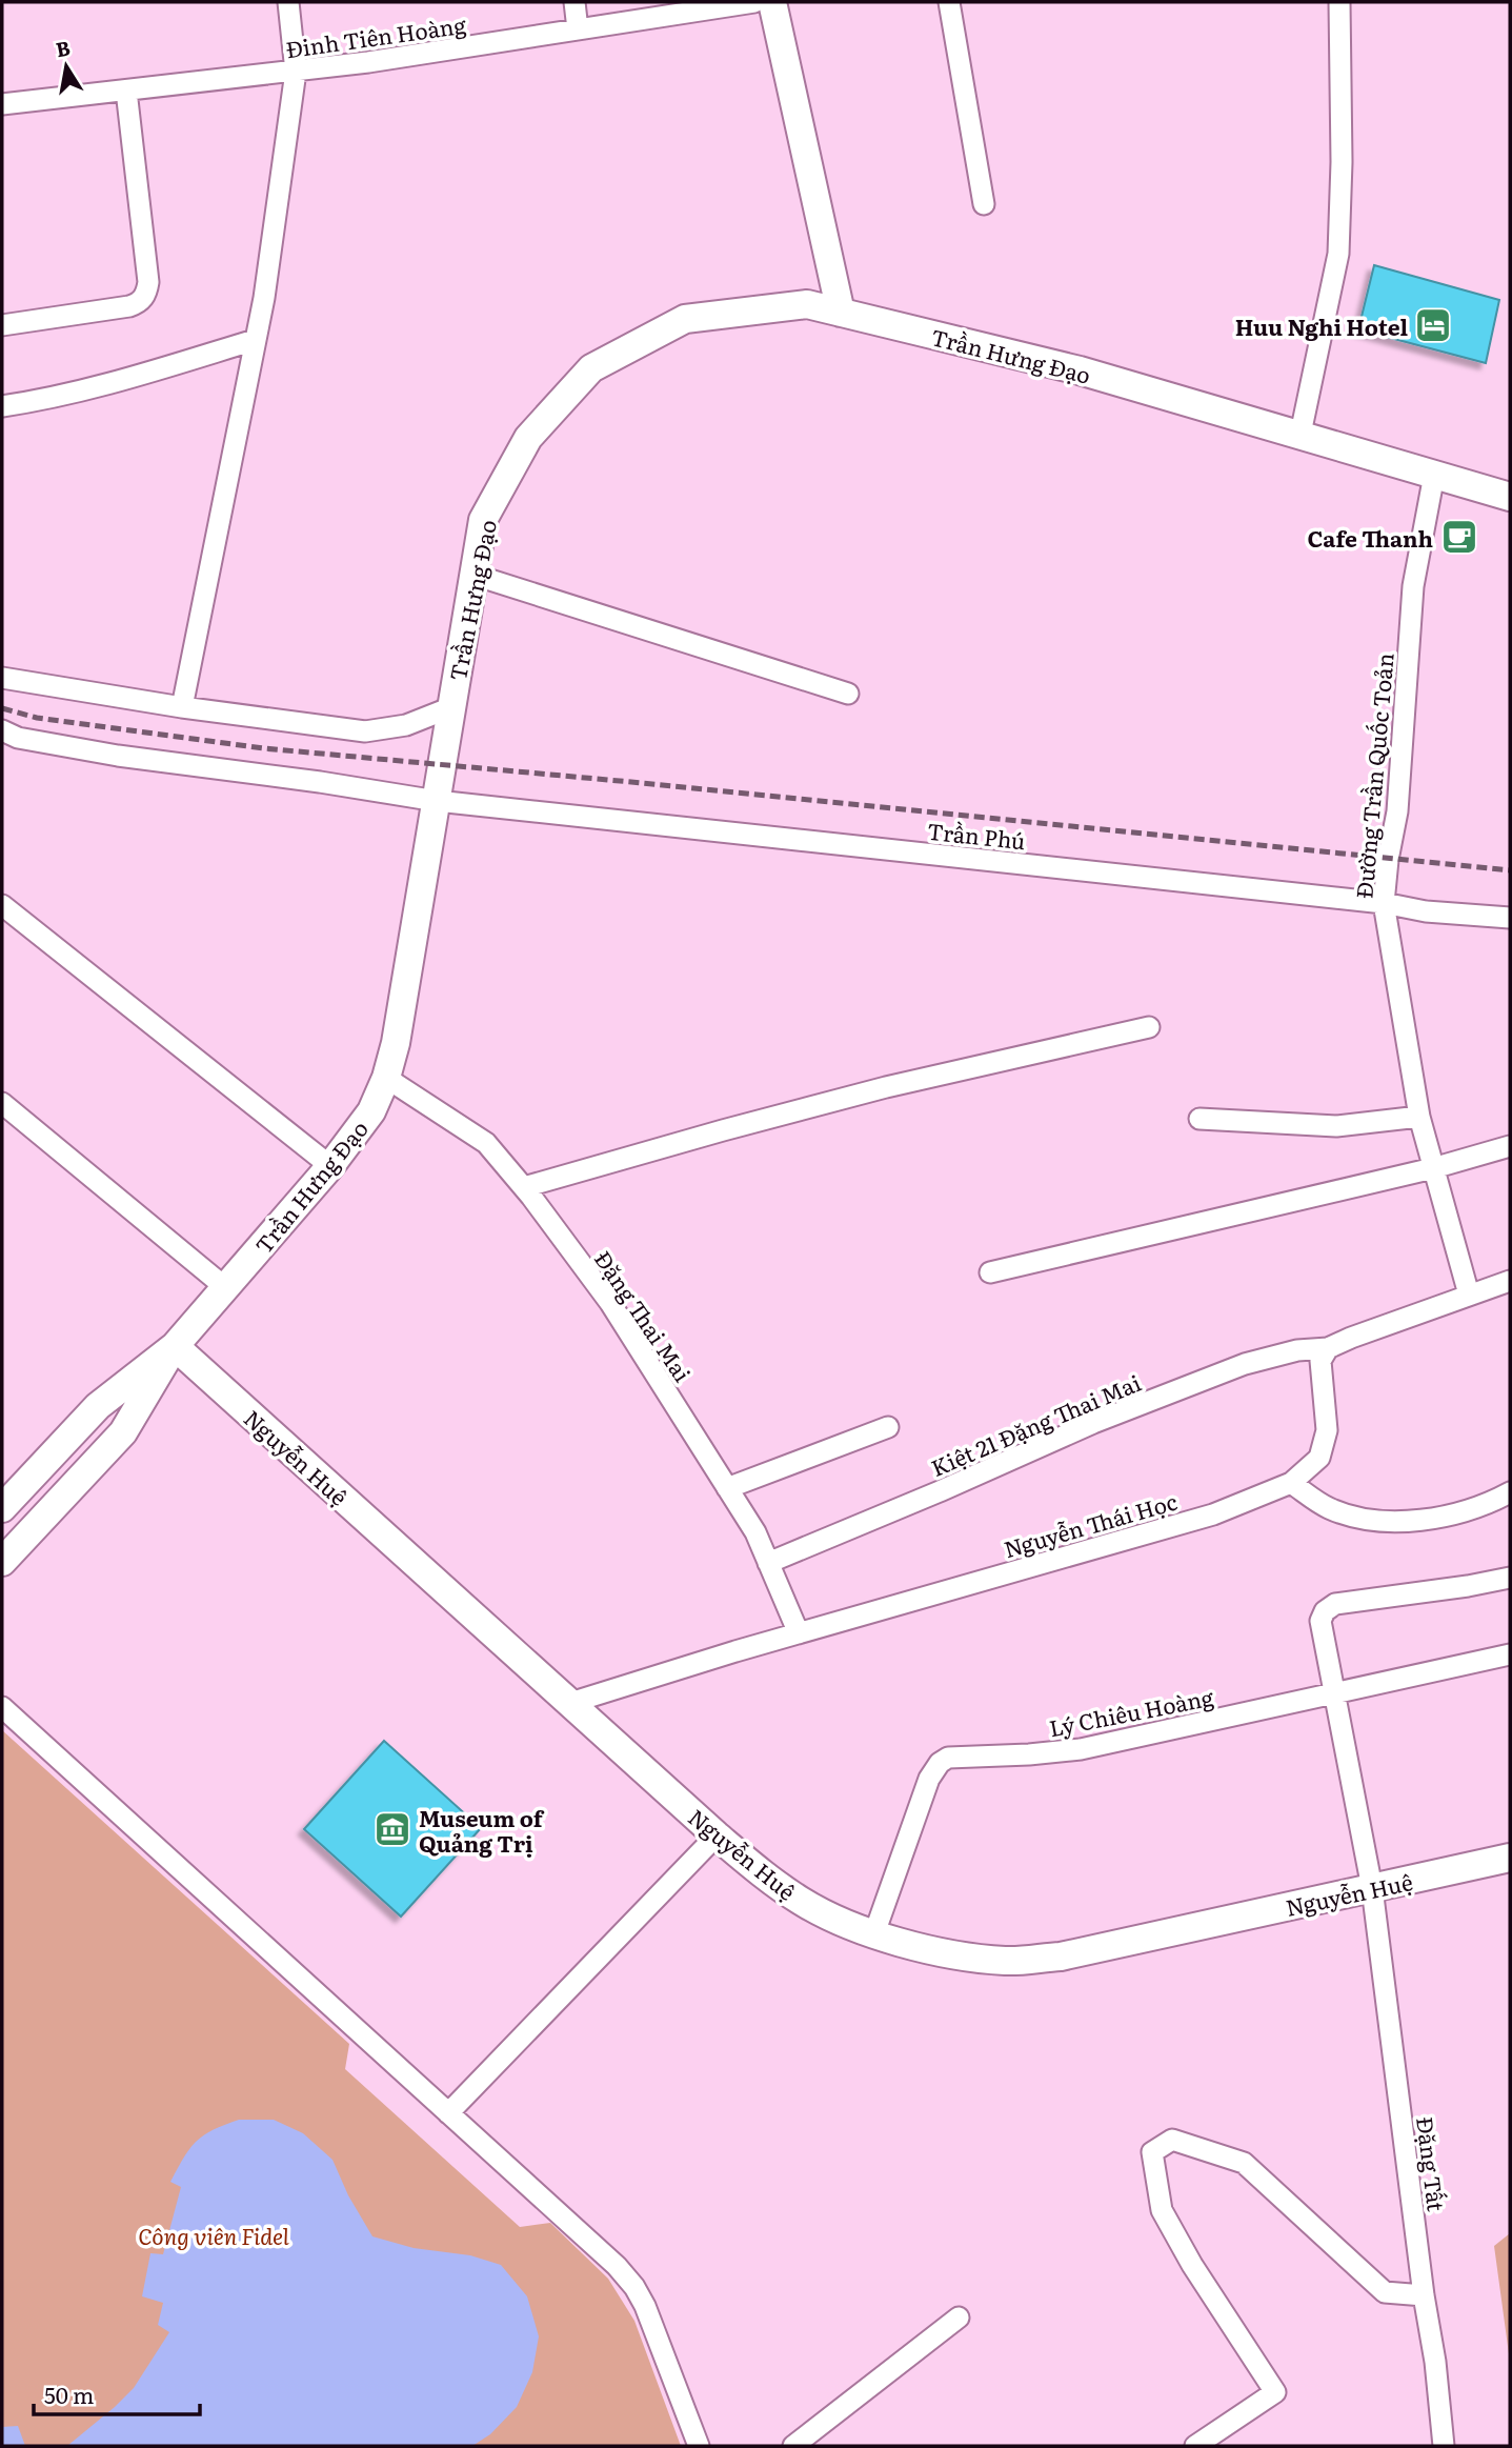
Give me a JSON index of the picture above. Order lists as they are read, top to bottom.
{
  "streets": {
    "street": [
      "Đinh Tiên Hoàng",
      "Trần Hưng Đạo",
      "Đường Trần Quốc Toản",
      "Trần Phú",
      "Đặng Thai Mai",
      "Kiệt 21 Đặng Thai Mai",
      "Nguyễn Huệ",
      "Nguyễn Thái Học",
      "Lý Chiêu Hoàng",
      "Đặng Tất"
    ]
  },
  "crossings": [
    ["Trần Hưng Đạo", "Đường Trần Quốc Toản"],
    ["Trần Hưng Đạo", "Trần Phú"],
    ["Trần Hưng Đạo", "Đặng Thai Mai"],
    ["Trần Hưng Đạo", "Nguyễn Huệ"],
    ["Đường Trần Quốc Toản", "Trần Phú"],
    ["Đặng Thai Mai", "Kiệt 21 Đặng Thai Mai"],
    ["Đặng Thai Mai", "Nguyễn Thái Học"],
    ["Kiệt 21 Đặng Thai Mai", "Nguyễn Thái Học"],
    ["Nguyễn Huệ", "Nguyễn Thái Học"],
    ["Nguyễn Huệ", "Lý Chiêu Hoàng"],
    ["Nguyễn Huệ", "Đặng Tất"],
    ["Lý Chiêu Hoàng", "Đặng Tất"]
  ],
  "parks": ["Công viên Fidel"],
  "places": {
    "hotel": ["Huu Nghi Hotel"],
    "cafe": ["Cafe Thanh"],
    "museum": ["Museum of Quảng Trị"]
  },
  "scale_bar": "50 m",
  "north": "top"
}
